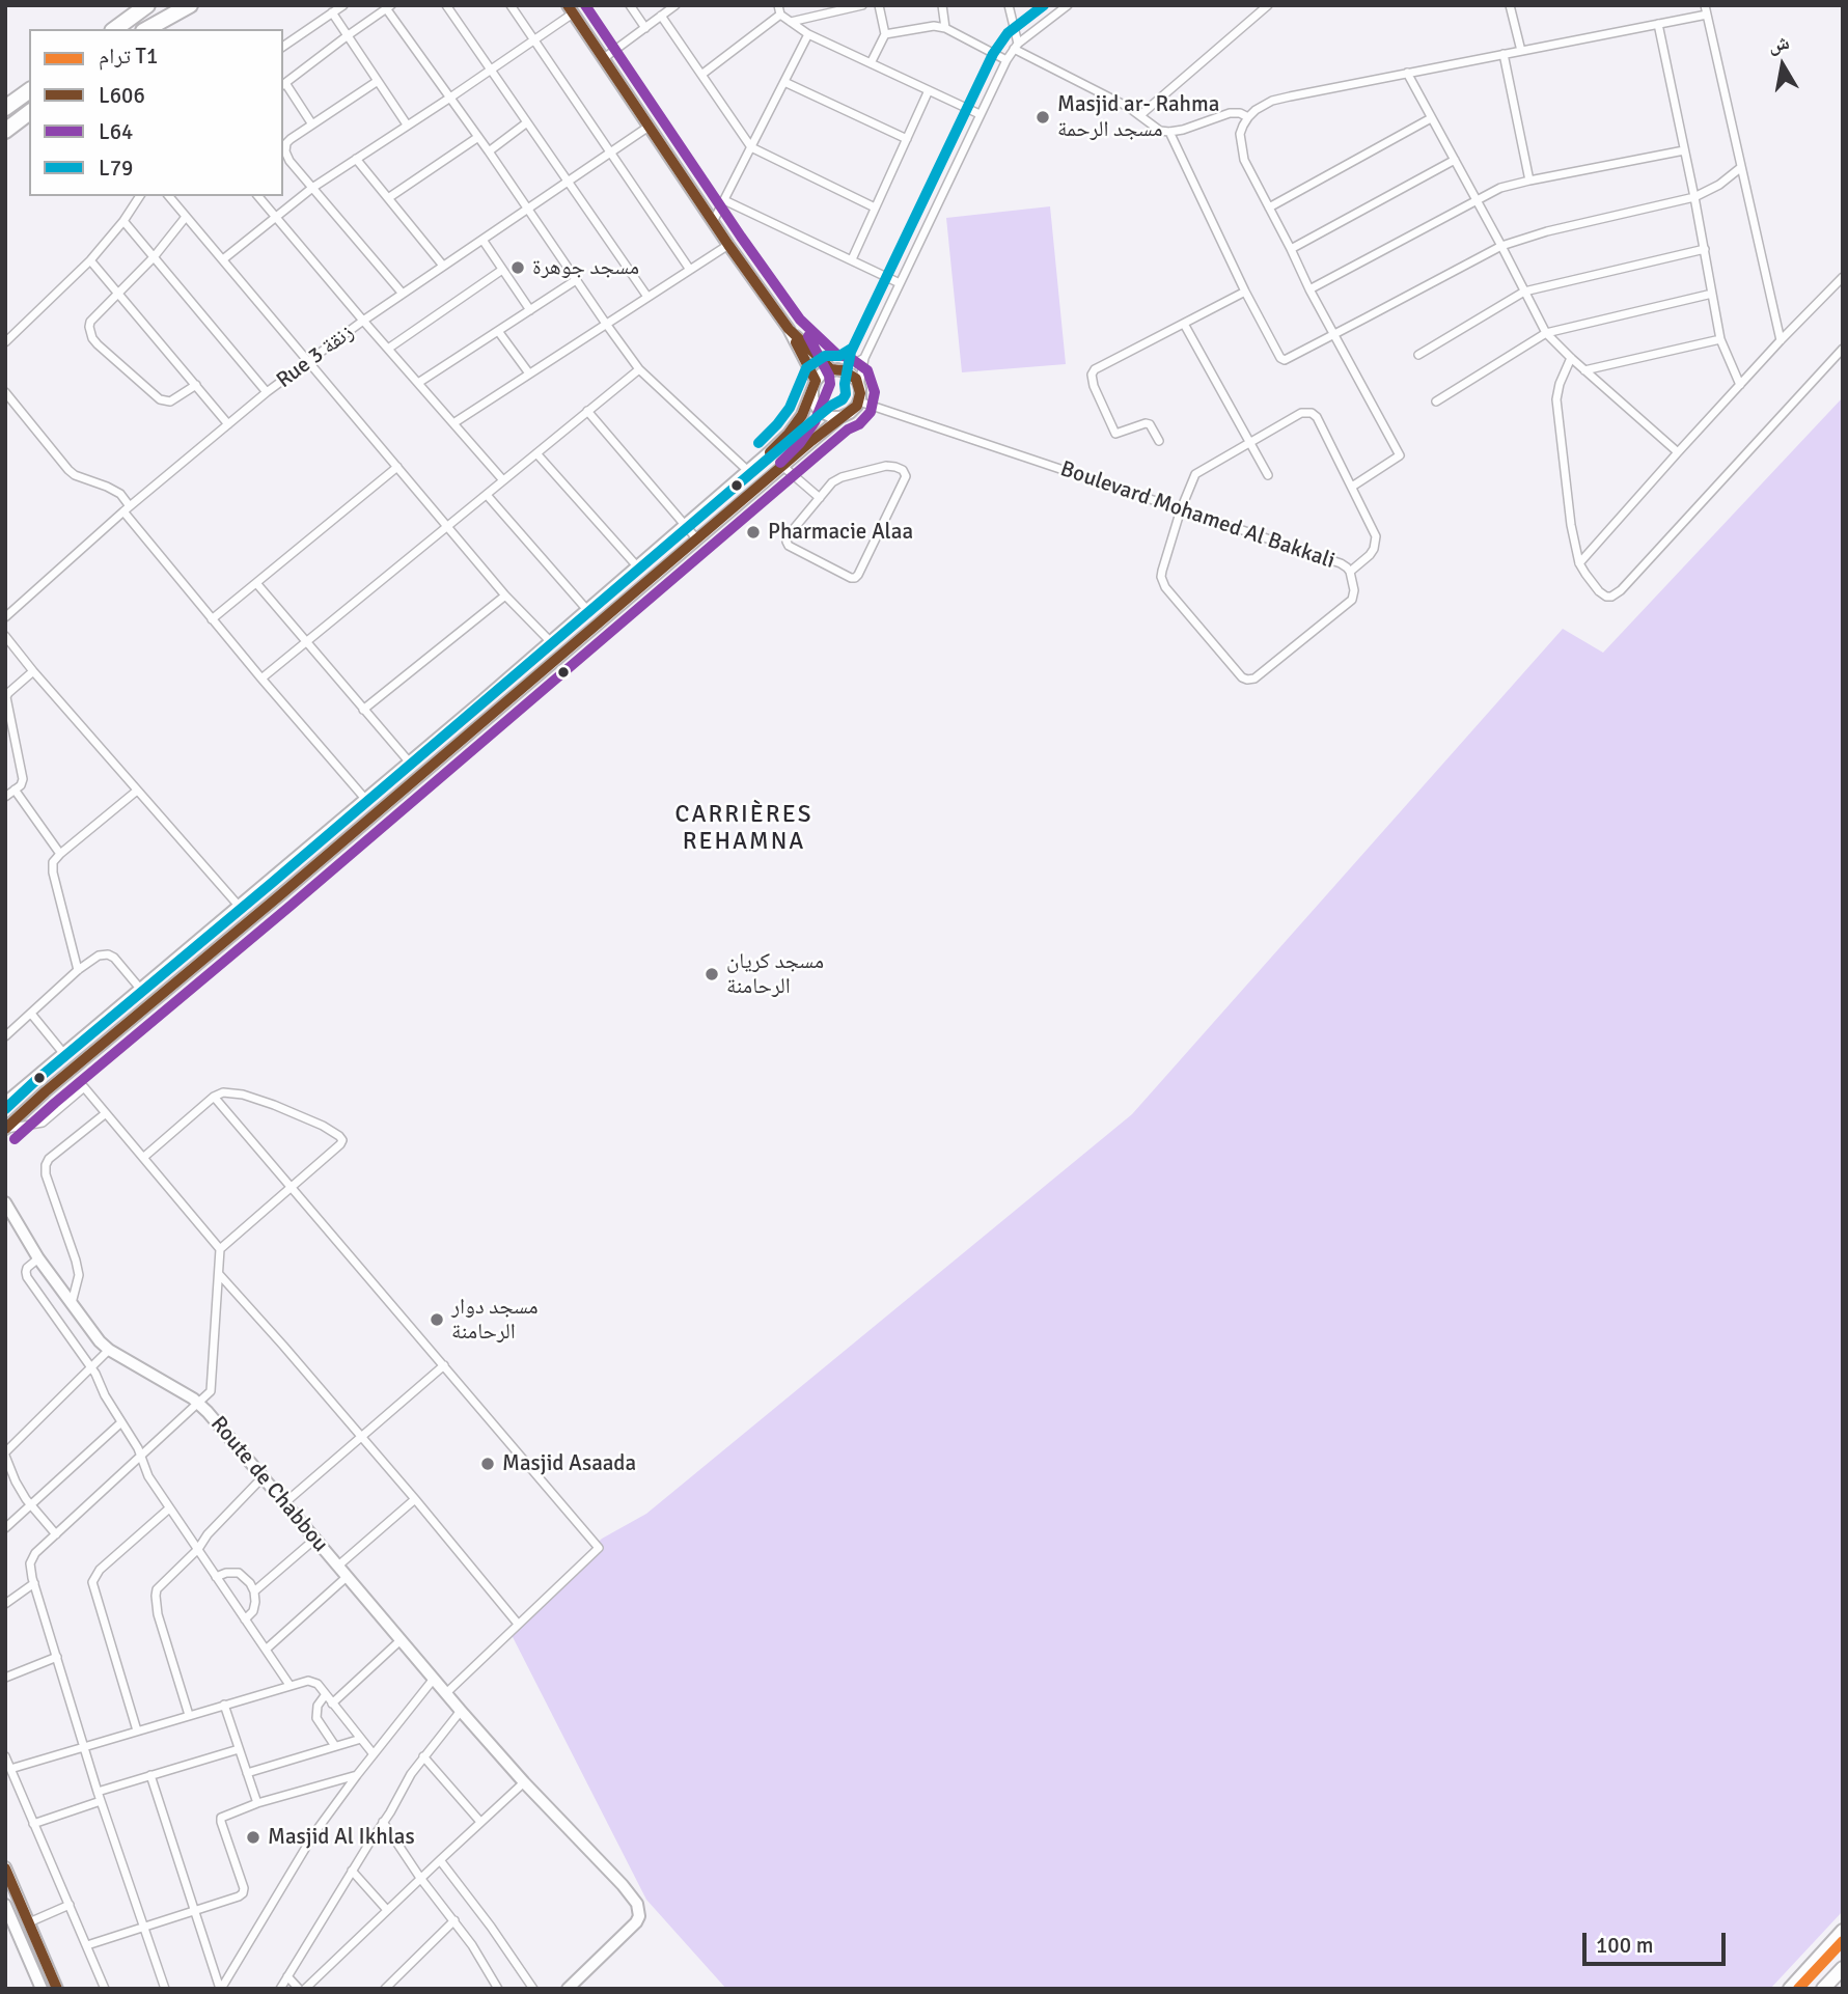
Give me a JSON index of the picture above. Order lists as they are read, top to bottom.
{
  "streets": {
    "street": ["Rue 3 زنقة", "Boulevard Mohamed Al Bakkali", "Route de Chabbou"]
  },
  "districts": ["CARRIÈRES REHAMNA"],
  "places": [
    "Masjid ar- Rahma مسجد الرحمة",
    "مسجد جوهرة",
    "Pharmacie Alaa",
    "مسجد كريان الرحامنة",
    "مسجد دوار الرحامنة",
    "Masjid Asaada",
    "Masjid Al Ikhlas"
  ],
  "lines": [
    "transit line L606",
    "transit line L64",
    "transit line L79",
    "tram line T1"
  ],
  "legend": [
    "ترام T1",
    "L606",
    "L64",
    "L79"
  ],
  "scale_bar": "100 m",
  "north": "top"
}
